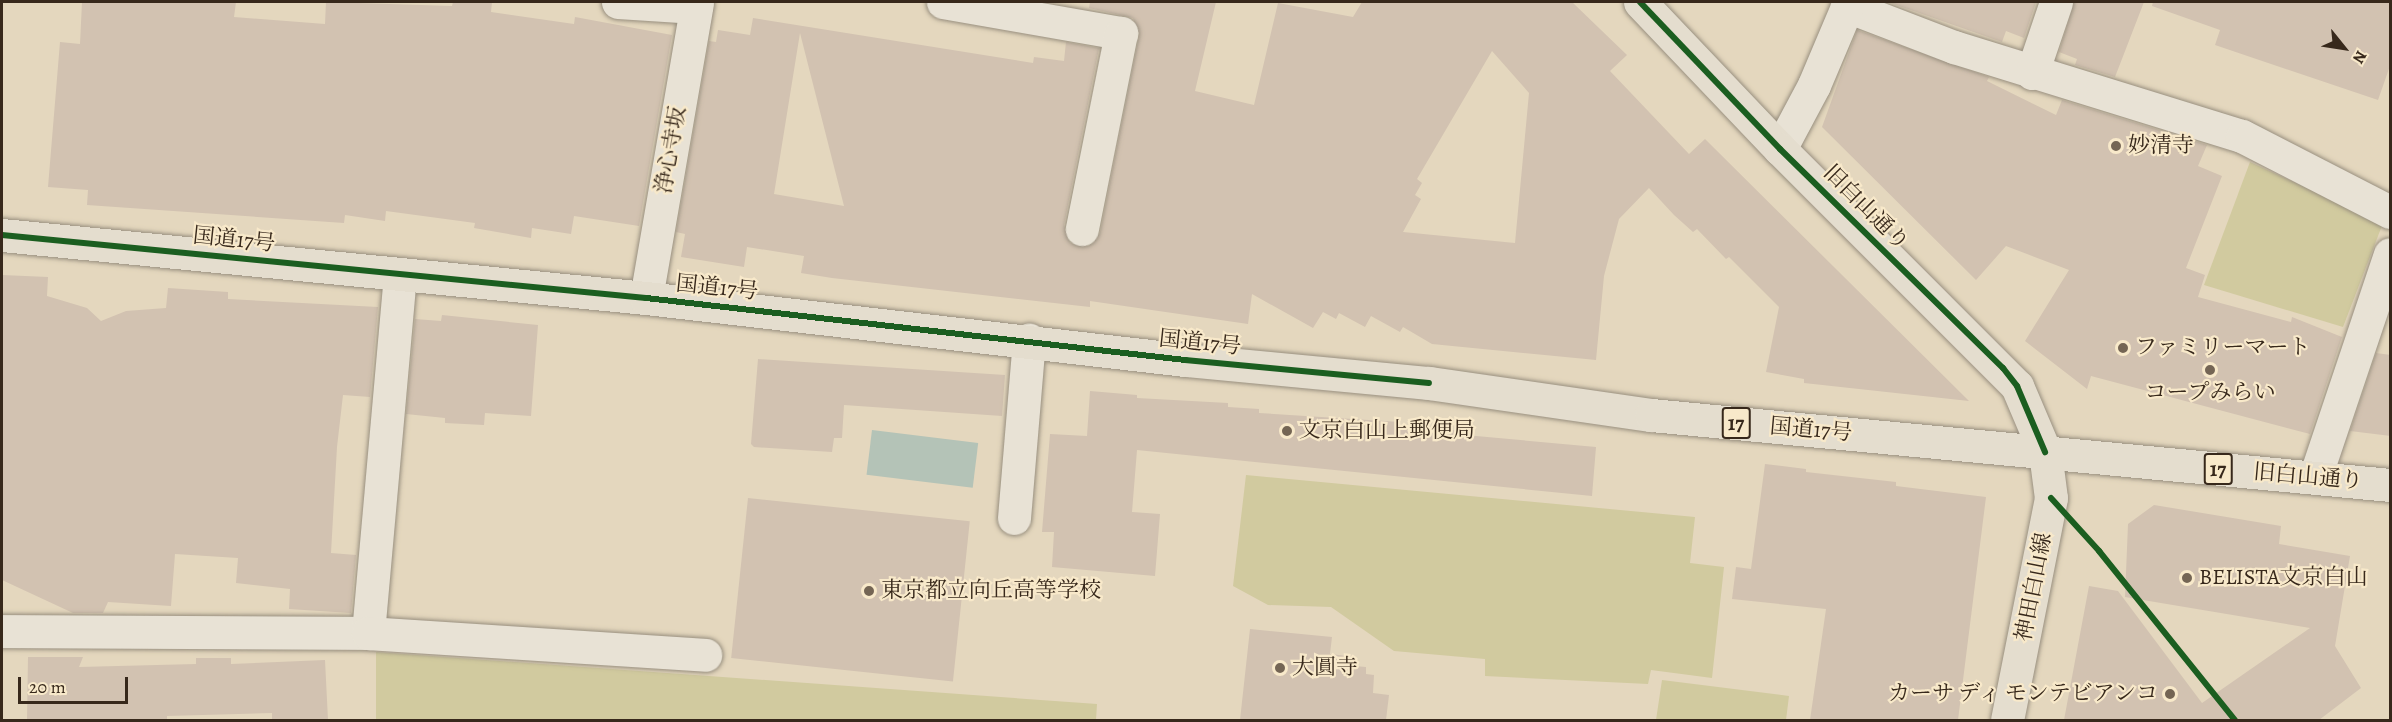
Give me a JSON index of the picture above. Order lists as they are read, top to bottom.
{
  "streets": {
    "main road": [
      "旧白山通り",
      "国道17号",
      "17",
      "神田白山線"
    ],
    "street": ["浄心寺坂"]
  },
  "crossings": [
    ["浄心寺坂", "国道17号"],
    ["旧白山通り", "国道17号"],
    ["旧白山通り", "神田白山線"],
    ["国道17号", "神田白山線"]
  ],
  "places": [
    "妙清寺",
    "ファミリーマート",
    "コープみらい",
    "文京白山上郵便局",
    "BELISTA文京白山",
    "東京都立向丘高等学校",
    "大圓寺",
    "カーサ ディ モンテビアンコ"
  ],
  "scale_bar": "20 m",
  "north": "bottom right"
}
